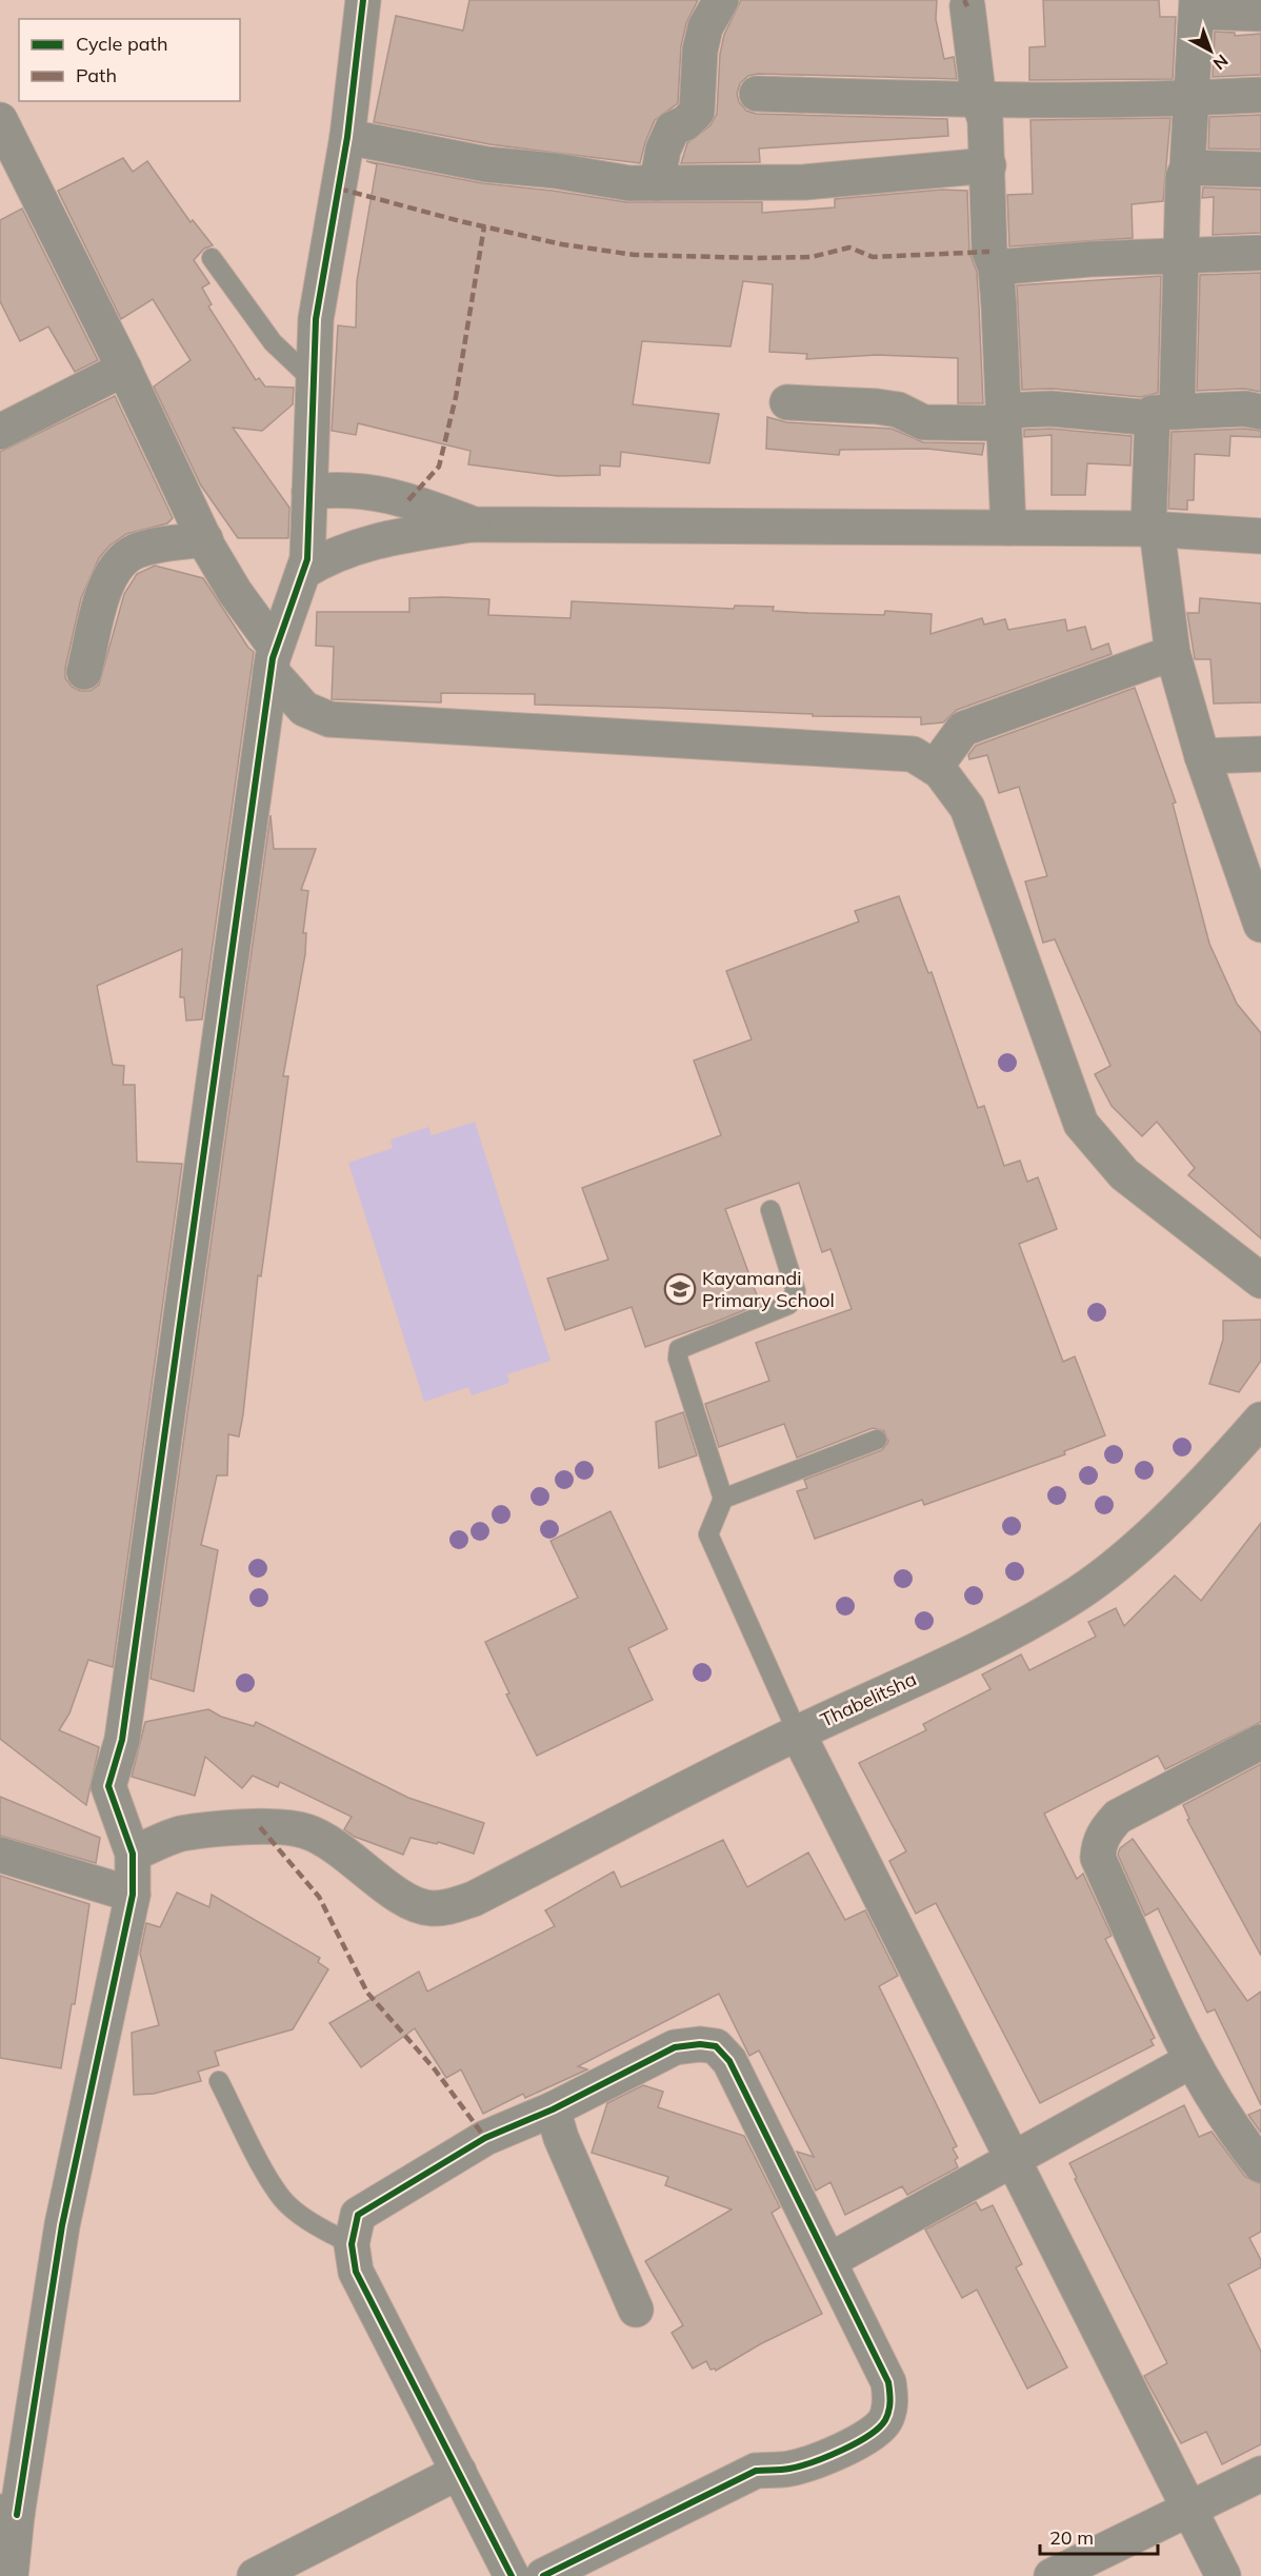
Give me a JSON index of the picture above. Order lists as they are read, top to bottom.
{
  "streets": {
    "street": ["Thabelitsha"]
  },
  "places": {
    "school or university": ["Kayamandi Primary School"]
  },
  "legend": ["Cycle path", "Path"],
  "scale_bar": "20 m",
  "north": "bottom right"
}
